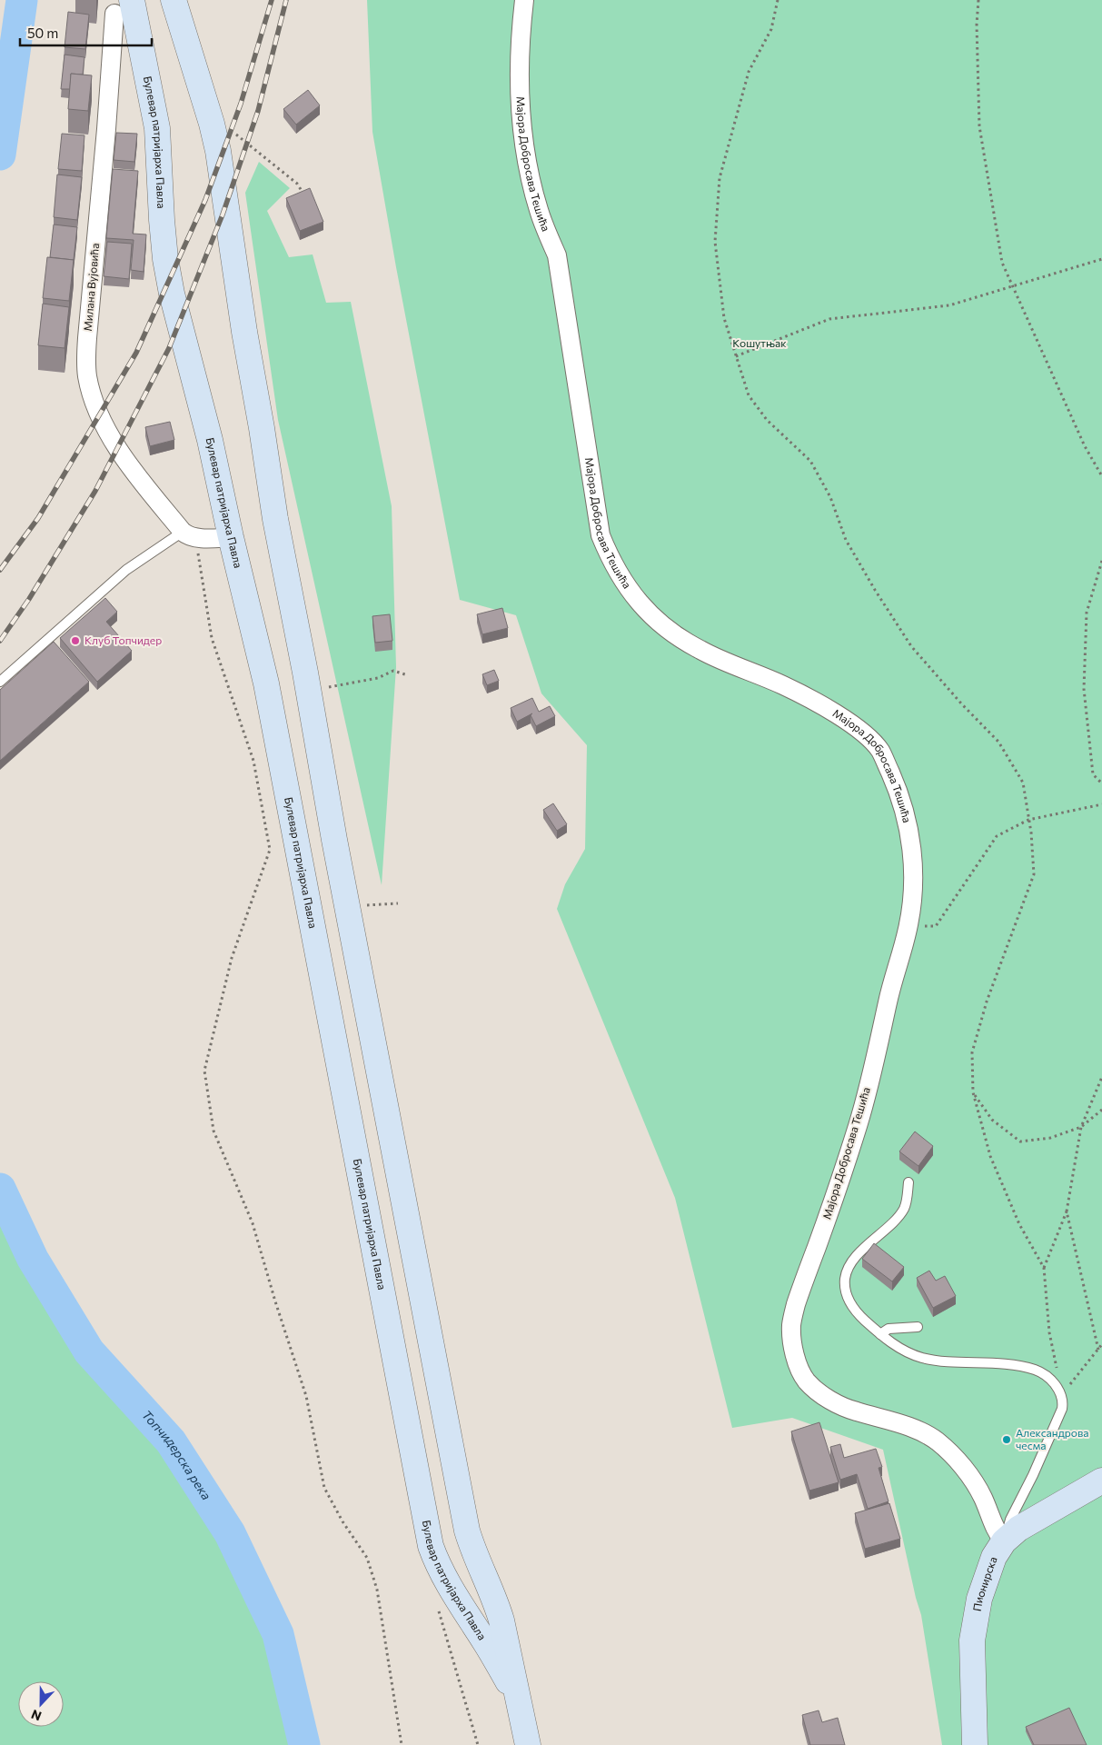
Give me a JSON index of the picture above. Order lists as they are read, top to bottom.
{
  "streets": {
    "main road": ["Булевар патријарха Павла", "Пионирска"],
    "street": ["Мајора Добросава Тешића", "Милана Вујовића"]
  },
  "crossings": [
    ["Булевар патријарха Павла", "Милана Вујовића"],
    ["Мајора Добросава Тешића", "Пионирска"]
  ],
  "water": ["Топчидерска река"],
  "parks": ["Кошутњак"],
  "places": ["Клуб Топчидер", "Александрова чесма"],
  "scale_bar": "50 m",
  "north": "bottom"
}
